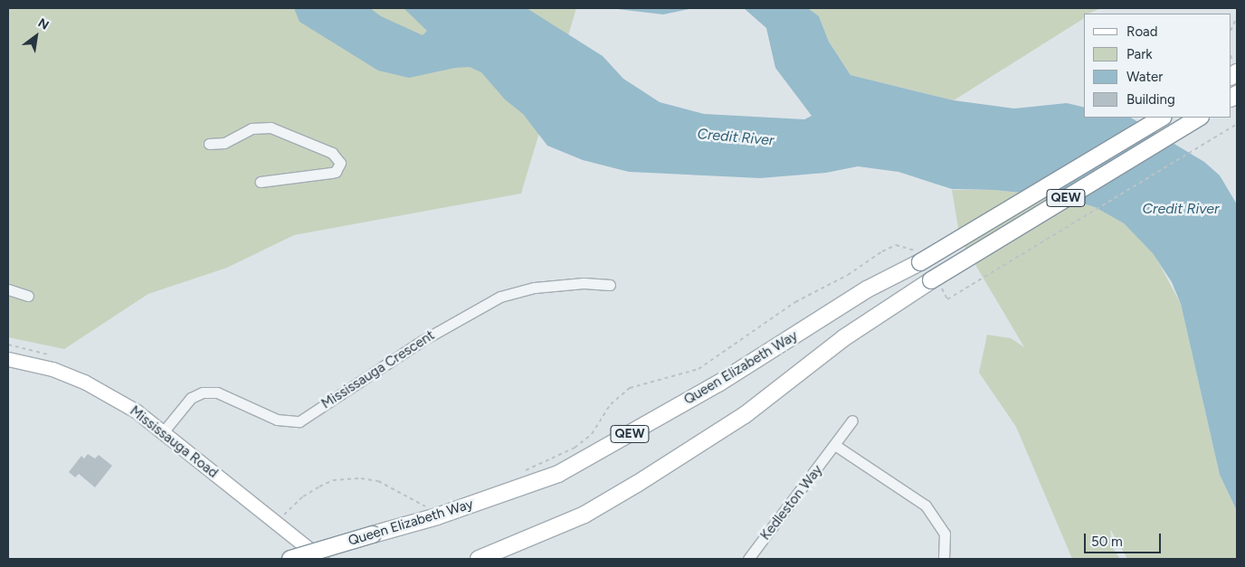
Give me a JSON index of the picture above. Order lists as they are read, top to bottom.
{
  "streets": {
    "highway": ["QEW", "Queen Elizabeth Way"],
    "main road": ["Mississauga Road"],
    "street": ["Mississauga Crescent", "Kedleston Way"]
  },
  "crossings": [
    ["Mississauga Crescent", "Mississauga Road"]
  ],
  "water": ["Credit River"],
  "legend": [
    "Road",
    "Park",
    "Water",
    "Building"
  ],
  "scale_bar": "50 m",
  "north": "top right"
}
